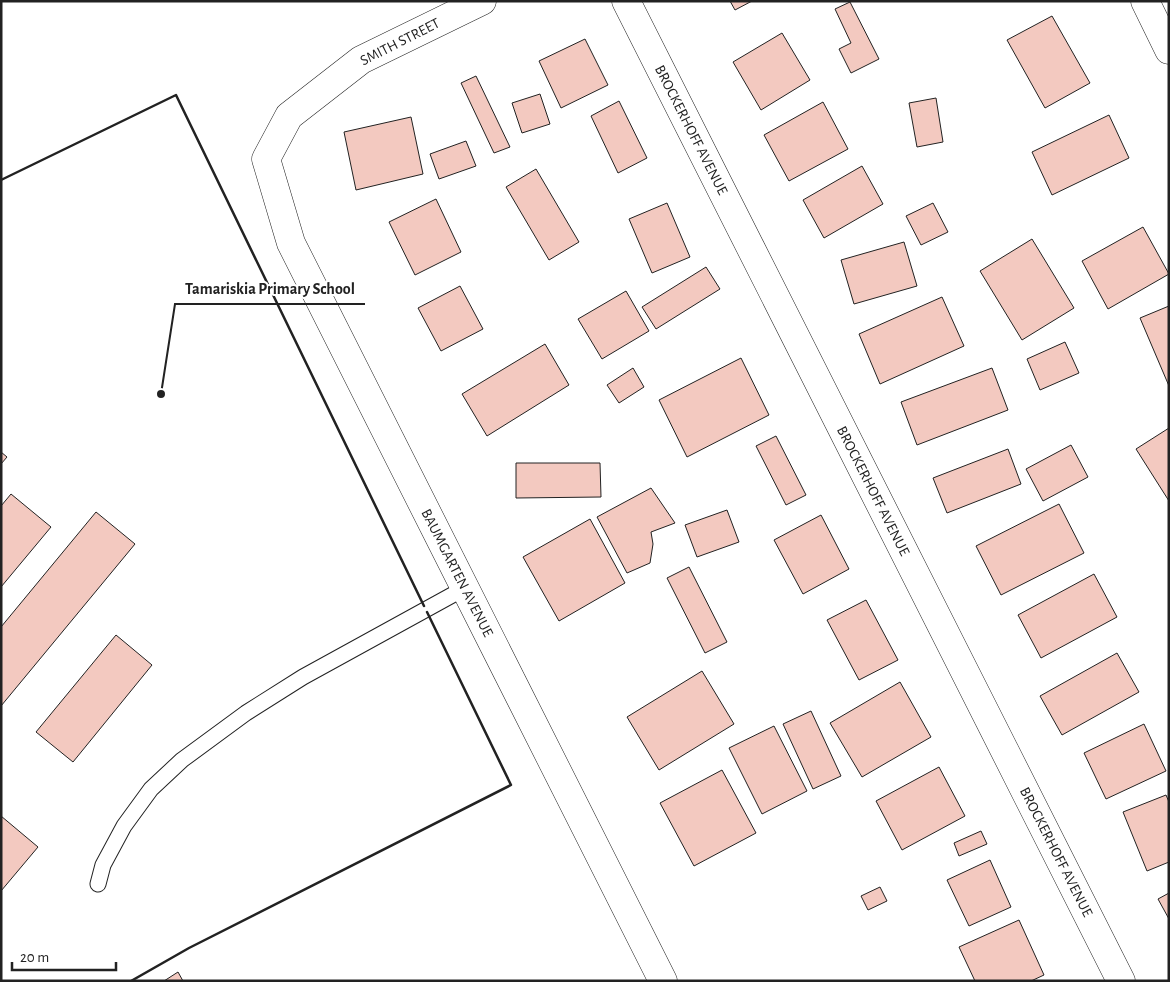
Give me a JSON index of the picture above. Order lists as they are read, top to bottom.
{
  "streets": {
    "street": ["SMITH STREET", "BROCKERHOFF AVENUE", "BAUMGARTEN AVENUE"]
  },
  "crossings": [
    ["SMITH STREET", "BAUMGARTEN AVENUE"]
  ],
  "places": ["Tamariskia Primary School"],
  "scale_bar": "20 m"
}
